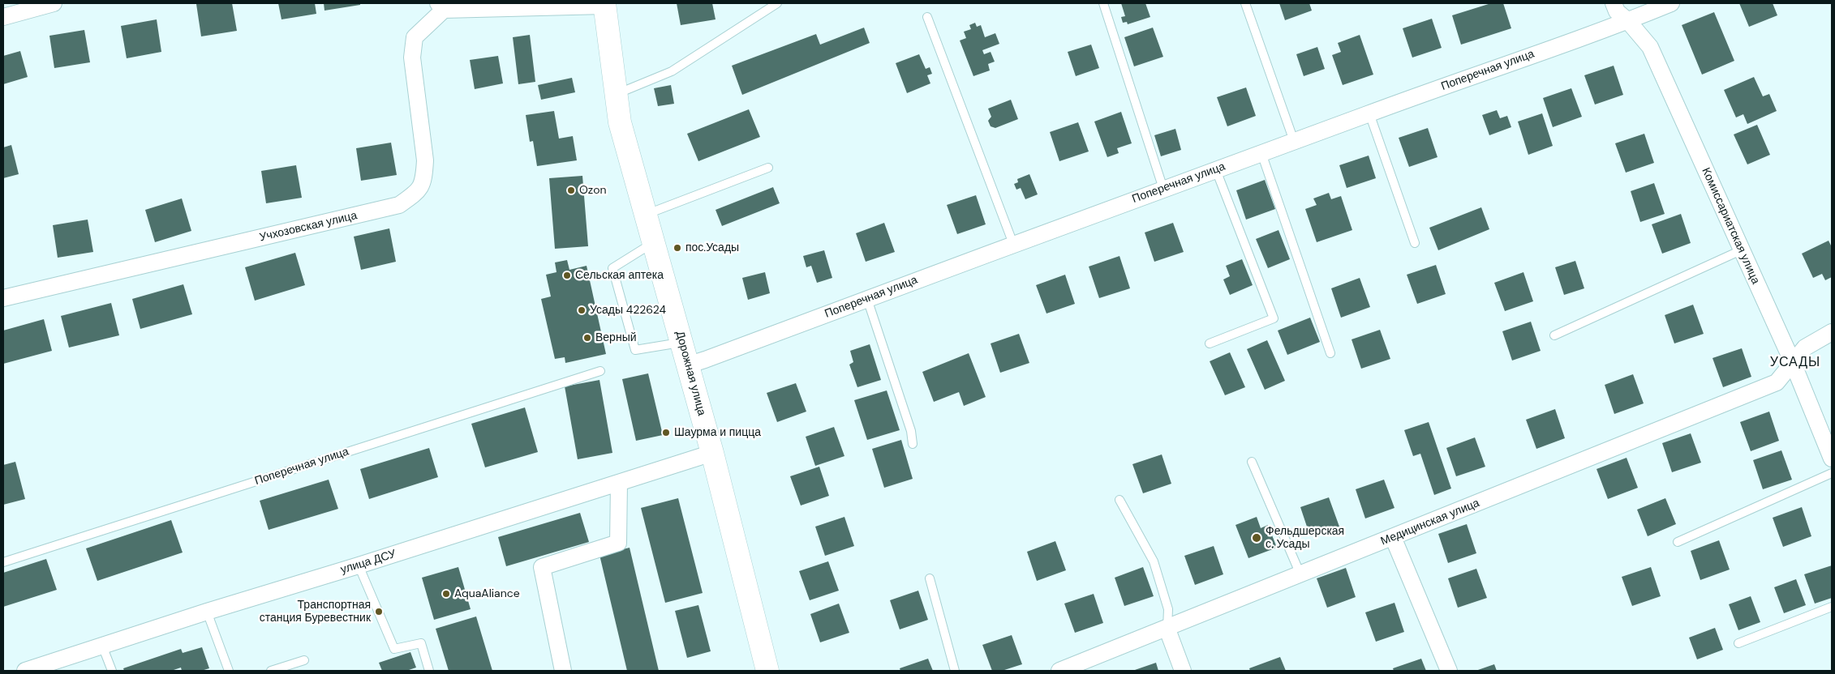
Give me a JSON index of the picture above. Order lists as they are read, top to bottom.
{
  "streets": {
    "street": [
      "Поперечная улица",
      "Комиссариатская улица",
      "Учхозовская улица",
      "Дорожная улица",
      "Медицинская улица",
      "улица ДСУ"
    ]
  },
  "crossings": [
    ["Поперечная улица", "Комиссариатская улица"],
    ["Поперечная улица", "Дорожная улица"],
    ["Комиссариатская улица", "Медицинская улица"],
    ["Дорожная улица", "улица ДСУ"]
  ],
  "districts": ["УСАДЫ"],
  "places": [
    "Ozon",
    "пос.Усады",
    "Сельская аптека",
    "Усады 422624",
    "Верный",
    "Шаурма и пицца",
    "Фельдшерская с. Усады",
    "AquaAliance",
    "Транспортная станция Буревестник"
  ]
}
